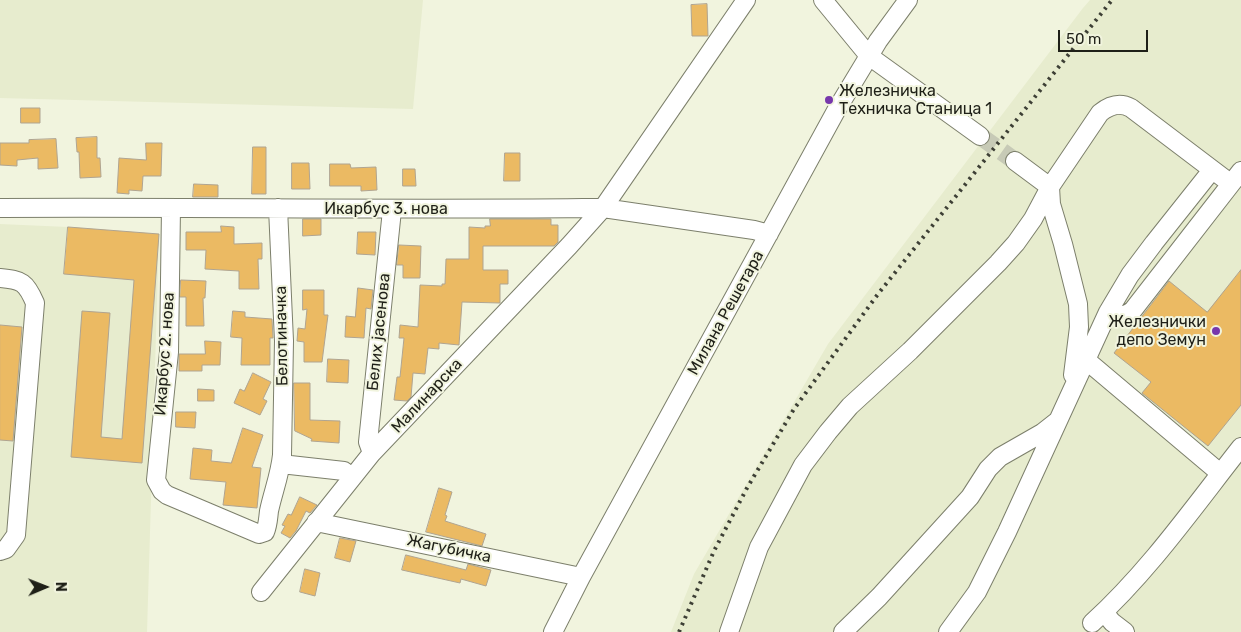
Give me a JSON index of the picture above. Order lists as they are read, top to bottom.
{
  "streets": {
    "street": [
      "Икарбус 3. нова",
      "Милана Решетара",
      "Белих јасенова",
      "Белотиначка",
      "Икарбус 2. нова",
      "Малинарска",
      "Жагубичка"
    ]
  },
  "crossings": [
    ["Икарбус 3. нова", "Милана Решетара"],
    ["Икарбус 3. нова", "Белих јасенова"],
    ["Икарбус 3. нова", "Белотиначка"],
    ["Икарбус 3. нова", "Икарбус 2. нова"],
    ["Икарбус 3. нова", "Малинарска"],
    ["Милана Решетара", "Жагубичка"],
    ["Белих јасенова", "Малинарска"],
    ["Белотиначка", "Икарбус 2. нова"],
    ["Малинарска", "Жагубичка"]
  ],
  "places": ["Железничка Техничка Станица 1", "Железнички депо Земун"],
  "scale_bar": "50 m",
  "north": "right"
}
